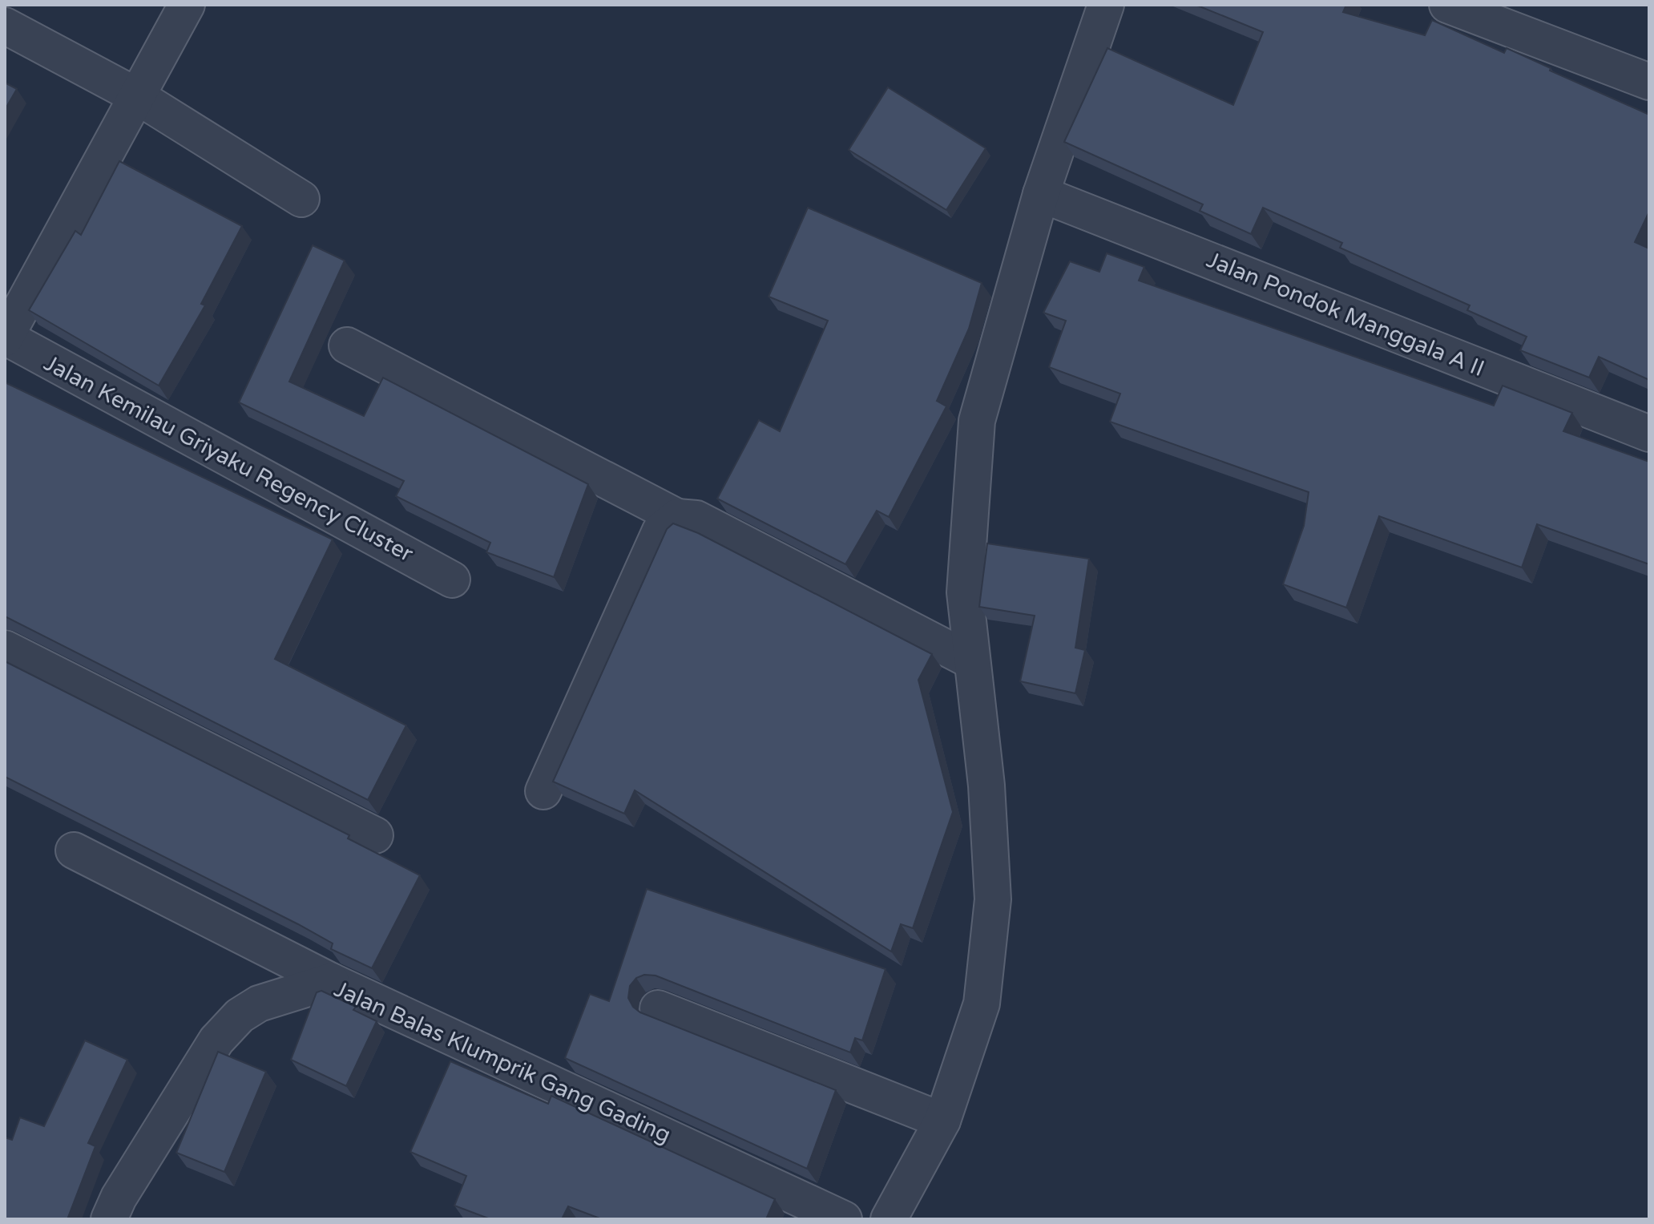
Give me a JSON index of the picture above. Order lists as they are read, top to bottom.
{
  "streets": {
    "street": ["Jalan Pondok Manggala A II", "Jalan Kemilau Griyaku Regency Cluster", "Jalan Balas Klumprik Gang Gading"]
  }
}
